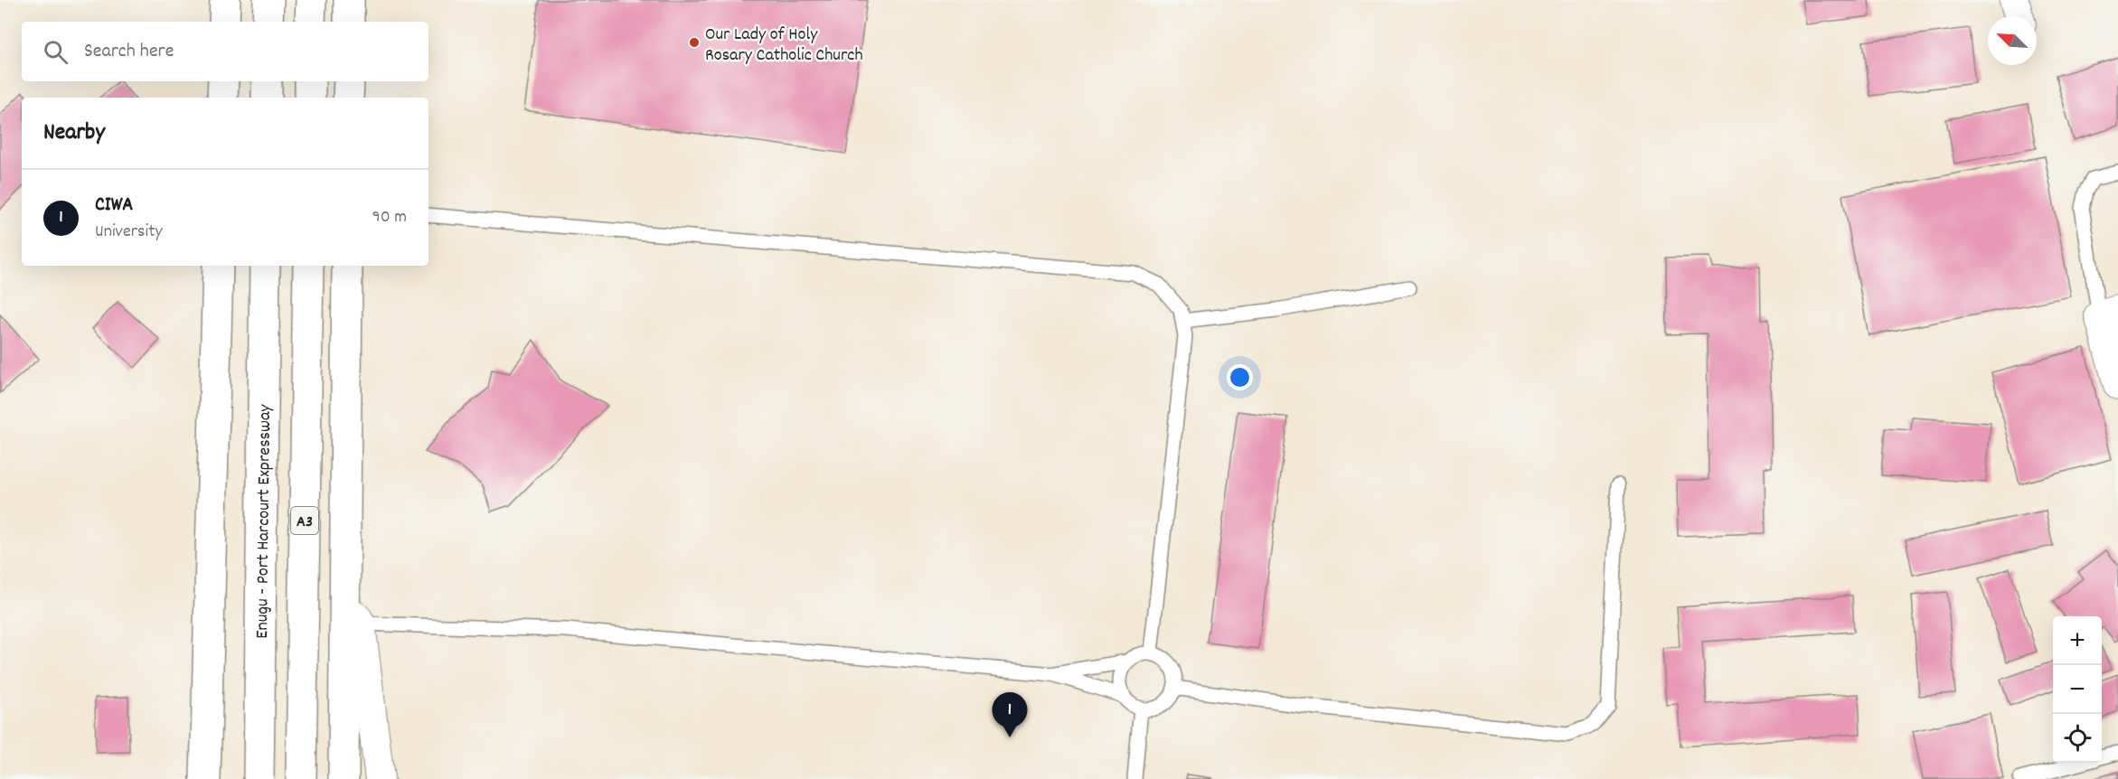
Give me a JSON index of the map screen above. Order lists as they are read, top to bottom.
{
  "streets": {
    "main road": ["Enugu - Port Harcourt Expressway", "A3"]
  },
  "places": ["Our Lady of Holy Rosary Catholic Church"],
  "north": "top left",
  "page": {
    "search": "Search here",
    "heading": "Nearby",
    "list": [
      {
        "mark": "1",
        "name": "CIWA",
        "note": "University",
        "value": "90 m"
      }
    ],
    "map_buttons": ["+", "−"],
    "pins": "1"
  }
}
